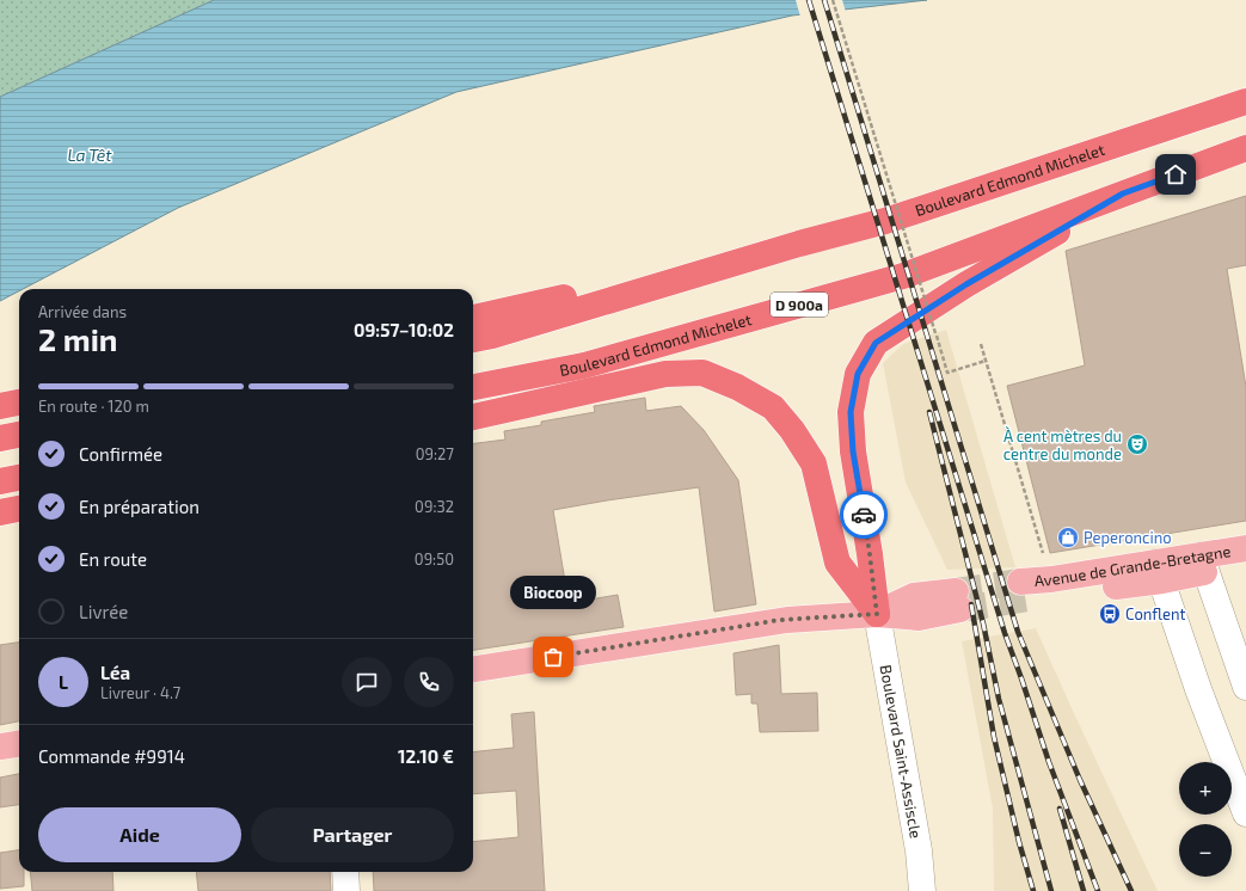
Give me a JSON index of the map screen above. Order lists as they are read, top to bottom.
{
  "streets": {
    "highway": ["Boulevard Edmond Michelet", "D 900a"],
    "main road": ["Avenue de Grande-Bretagne"],
    "street": ["Boulevard Saint-Assiscle"]
  },
  "water": ["La Têt"],
  "places": {
    "theatre": ["À cent mètres du centre du monde"],
    "shop": ["Peperoncino"],
    "bus stop": ["Conflent"],
    "other": ["Biocoop"]
  },
  "page": {
    "heading": ["2 min", "Arrivée dans", "09:57–10:02"],
    "panel": [
      "Léa",
      "Livreur · 4.7",
      "Commande #9914",
      "12.10 €"
    ],
    "bar": "En route · 120 m",
    "list": [
      ["Confirmée", "09:27"],
      ["En préparation", "09:32"],
      ["En route", "09:50"],
      "Livrée"
    ],
    "bubble": "Biocoop",
    "round": "L",
    "map_buttons": ["+", "−"],
    "buttons": ["Aide", "Partager"]
  }
}
